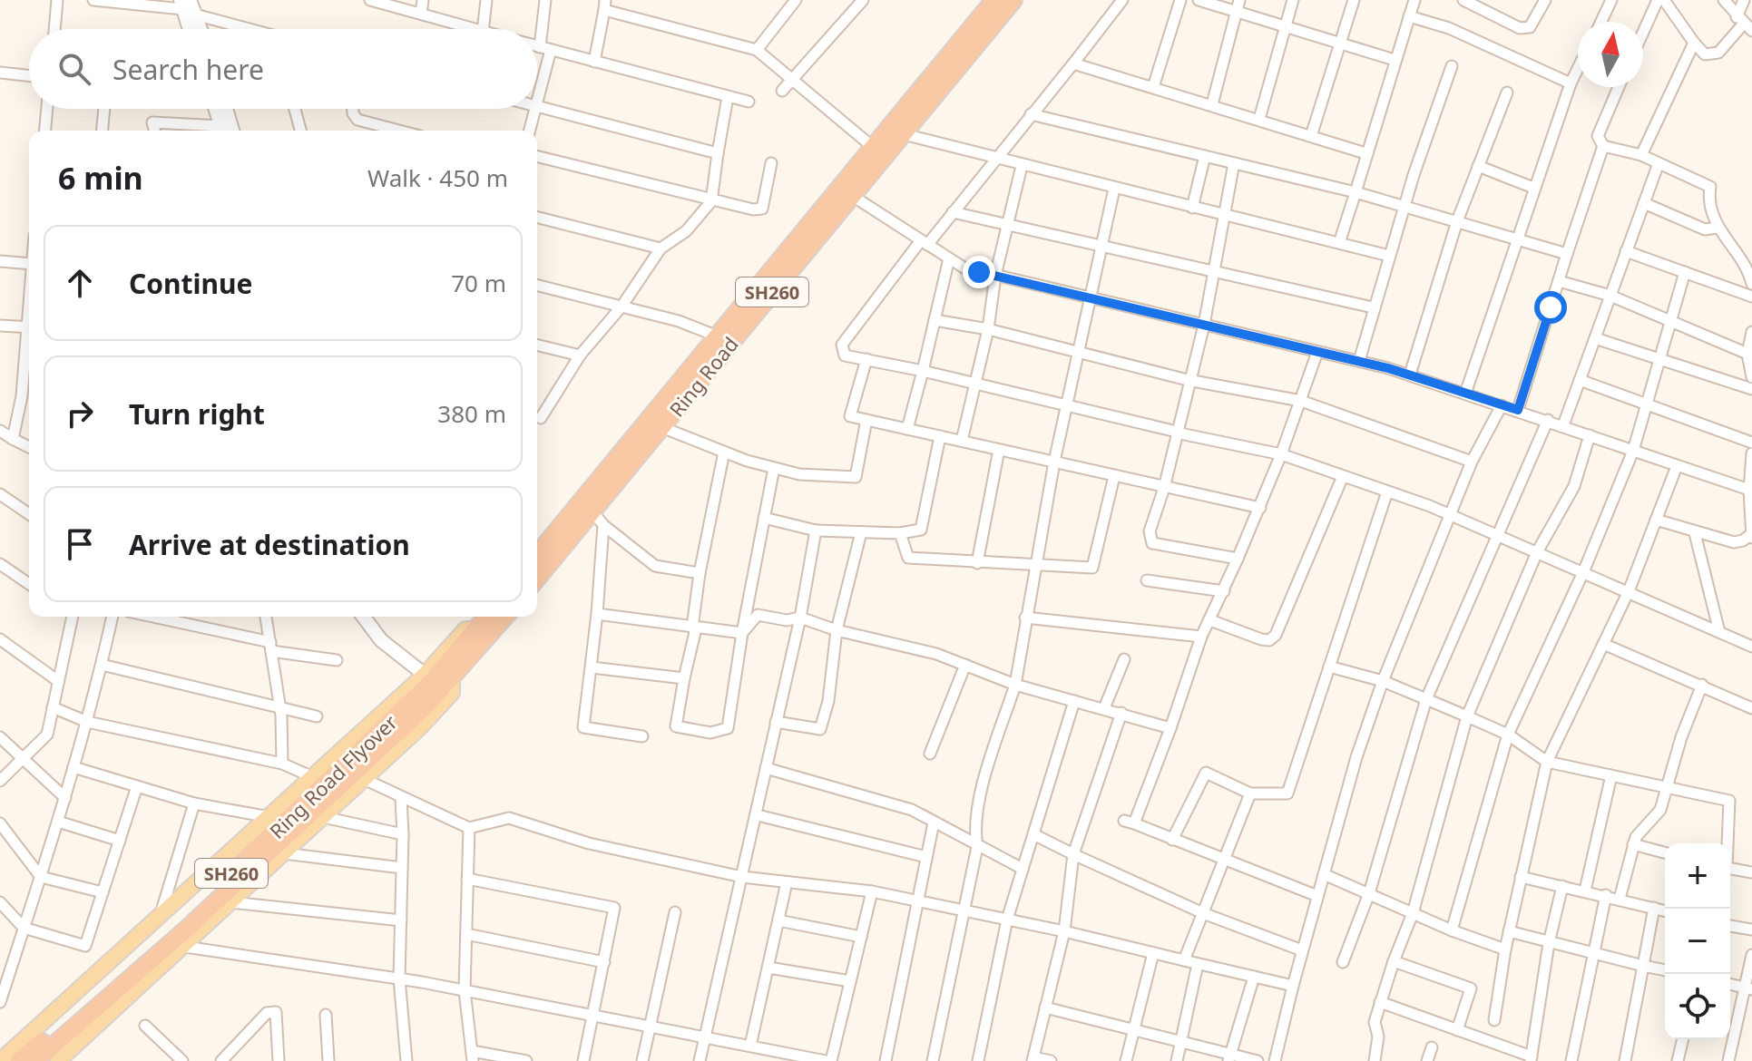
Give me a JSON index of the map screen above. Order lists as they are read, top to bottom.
{
  "streets": {
    "highway": ["SH260", "Ring Road", "Ring Road Flyover"]
  },
  "crossings": [
    ["SH260", "Ring Road Flyover"]
  ],
  "north": "top",
  "page": {
    "search": "Search here",
    "heading": ["6 min", "Walk · 450 m"],
    "list": [
      ["Continue", "70 m"],
      ["Turn right", "380 m"],
      "Arrive at destination"
    ],
    "map_buttons": ["+", "−"]
  }
}
